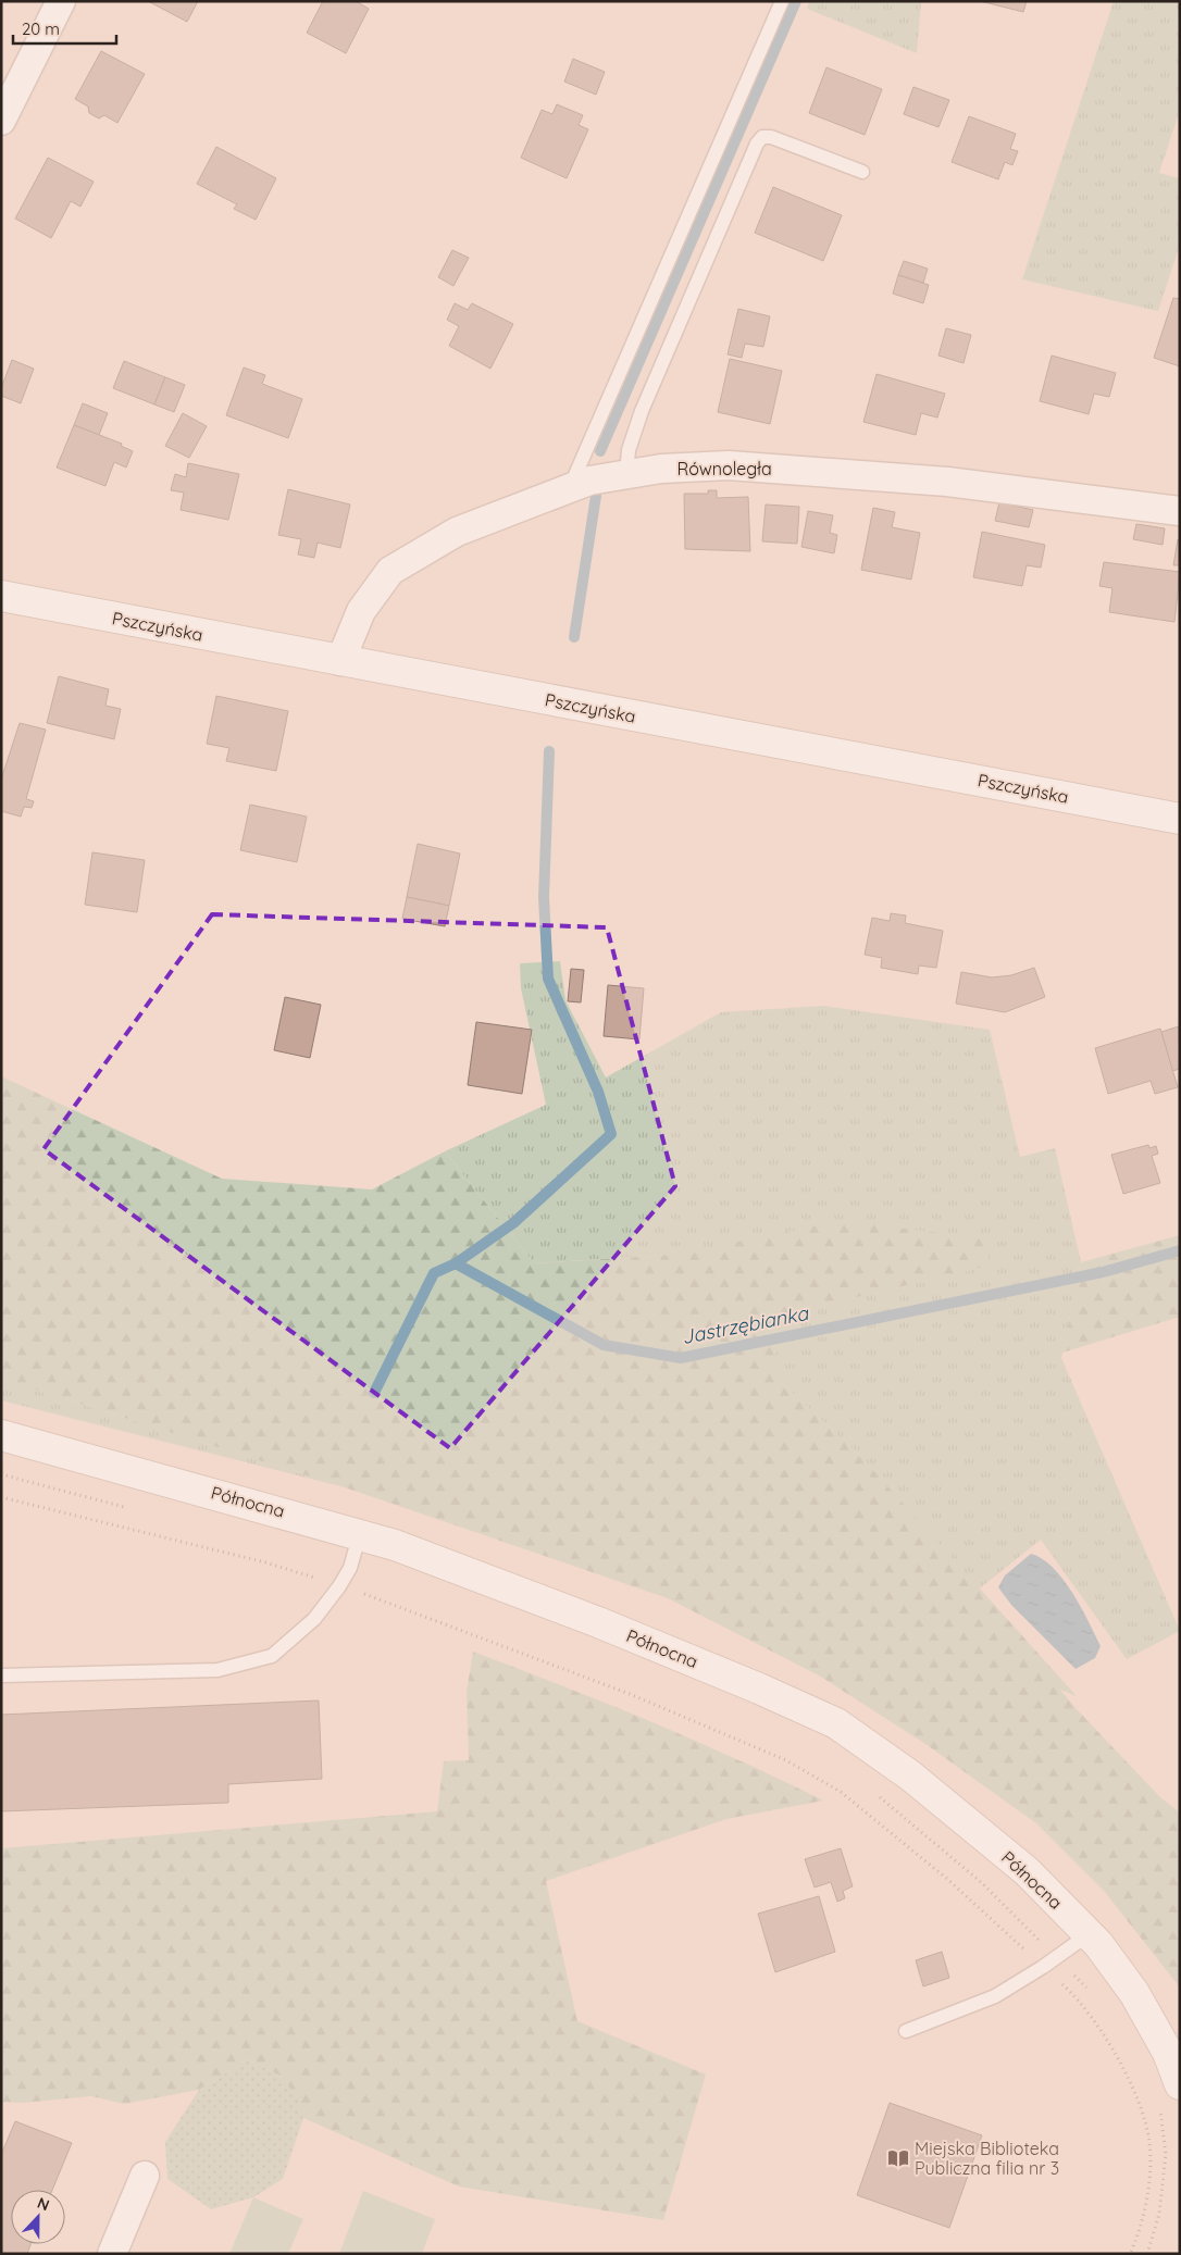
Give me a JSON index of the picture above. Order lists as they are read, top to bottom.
{
  "streets": {
    "street": ["Równoległa", "Pszczyńska", "Północna"]
  },
  "crossings": [
    ["Równoległa", "Pszczyńska"]
  ],
  "water": ["Jastrzębianka"],
  "places": {
    "library": ["Miejska Biblioteka Publiczna filia nr 3"]
  },
  "scale_bar": "20 m",
  "north": "top"
}
